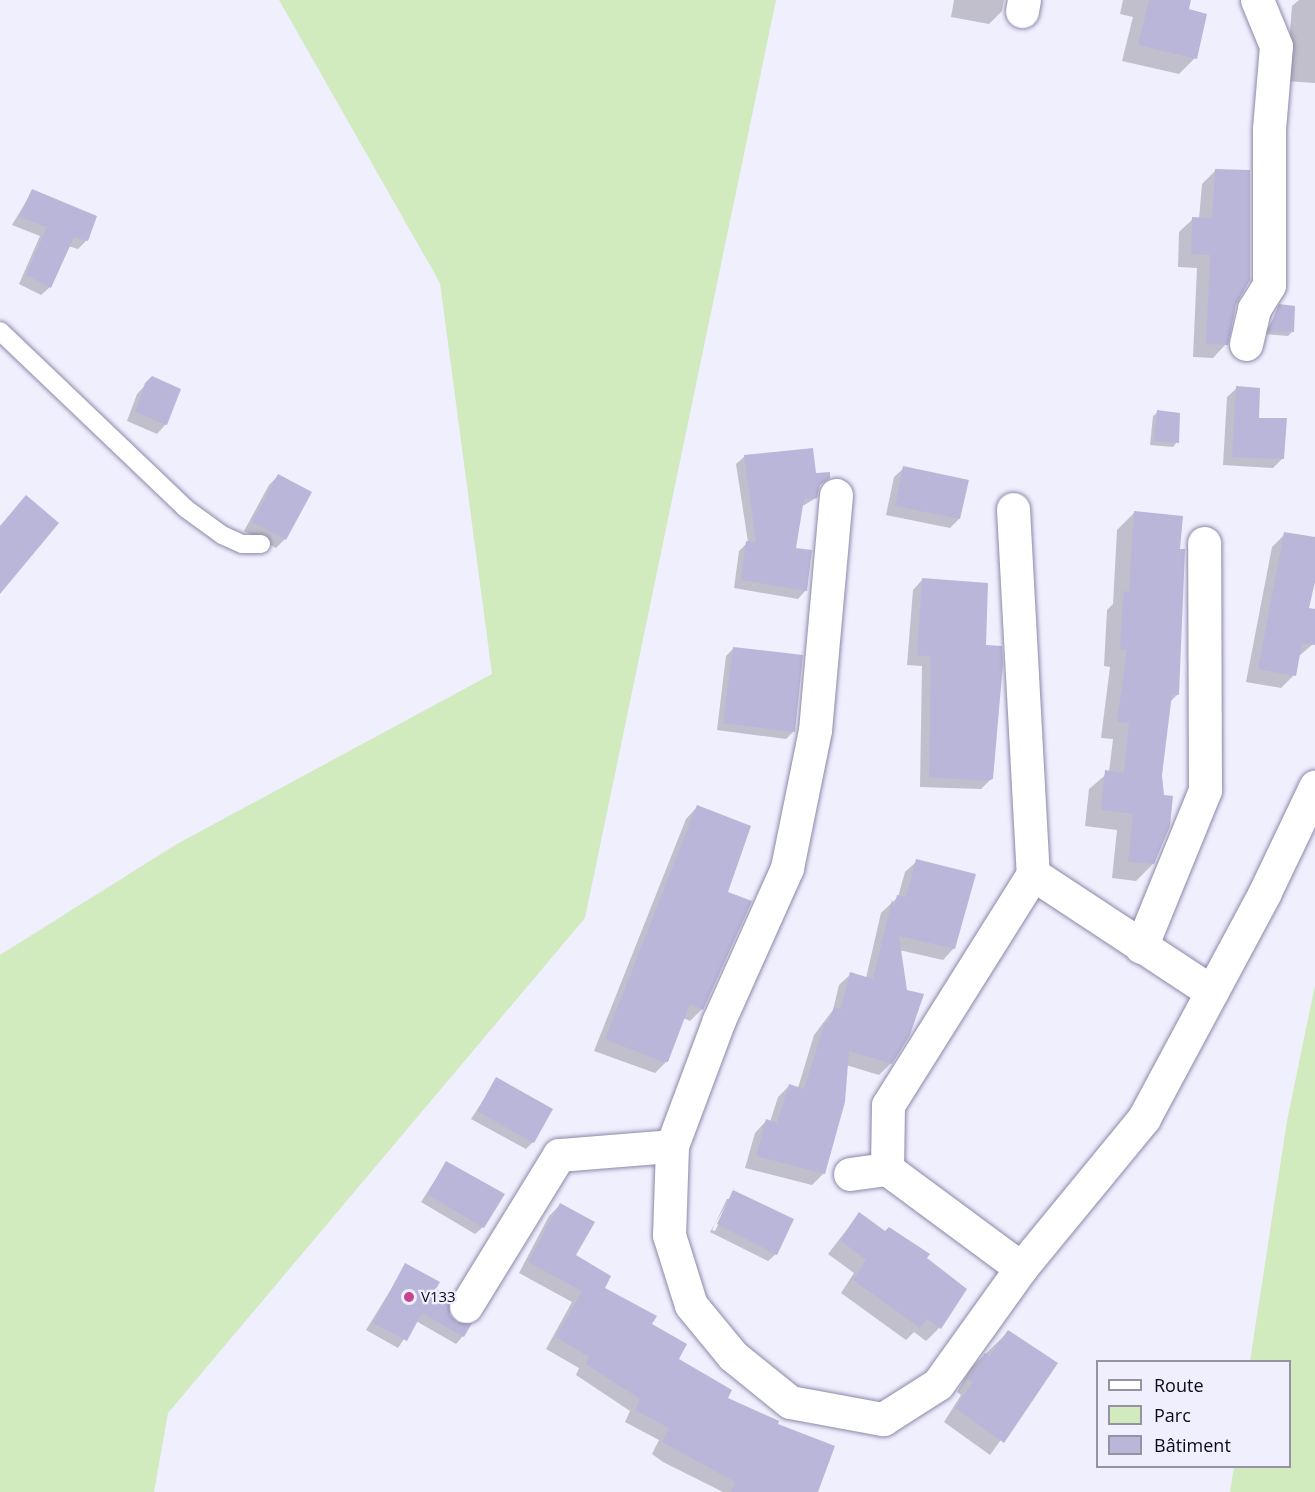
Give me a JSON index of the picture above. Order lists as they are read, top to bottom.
{
  "places": ["V133"],
  "legend": ["Route", "Parc", "Bâtiment"]
}
